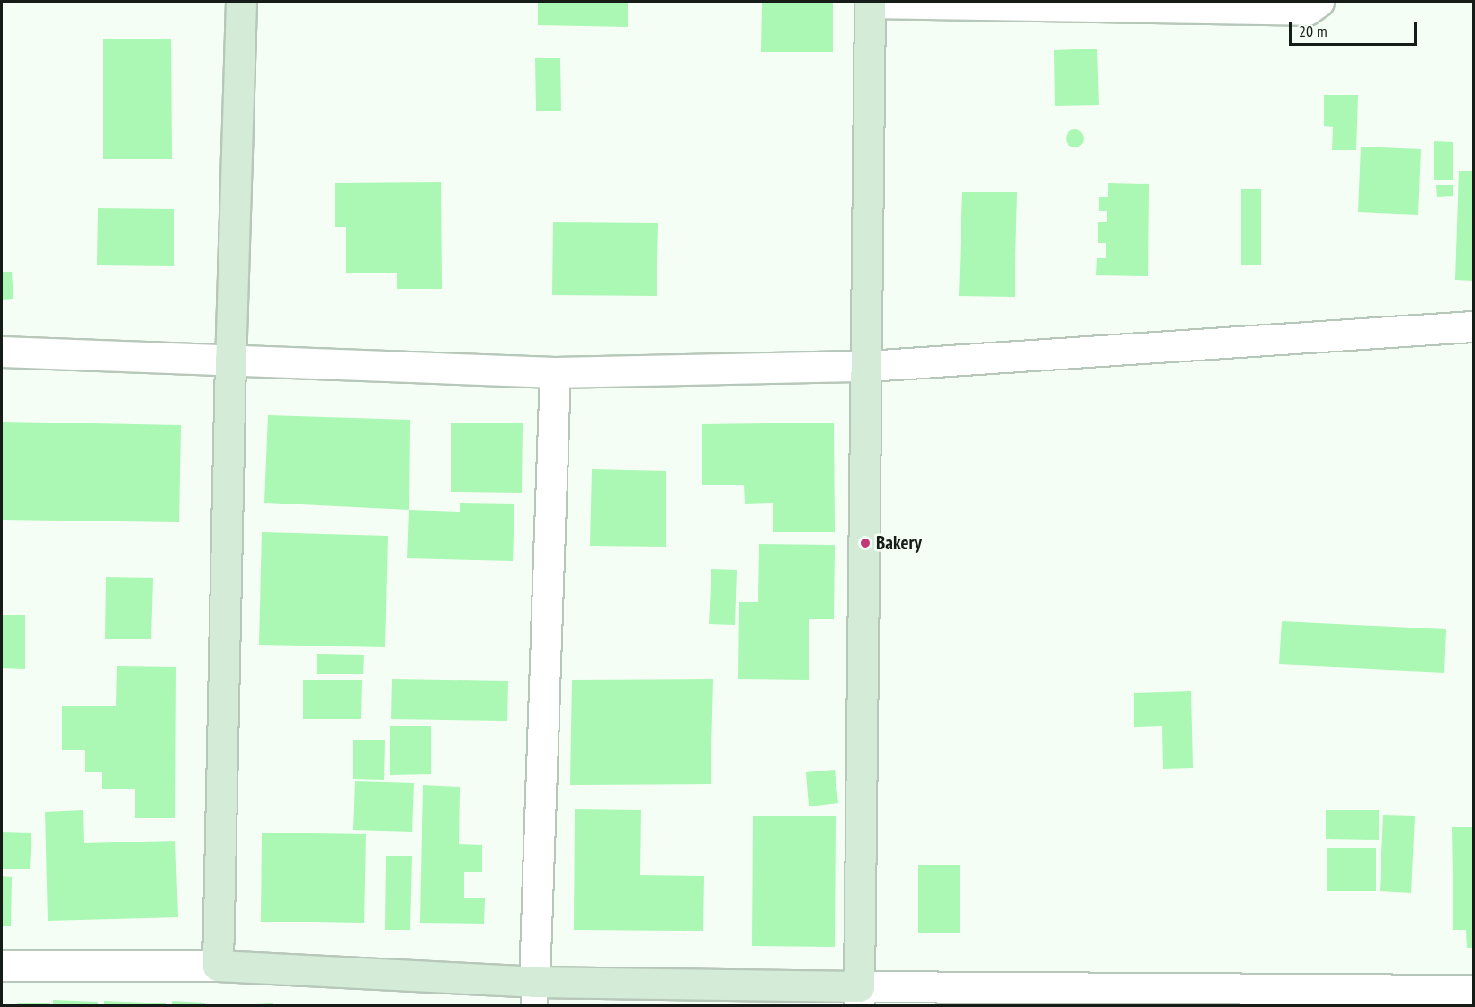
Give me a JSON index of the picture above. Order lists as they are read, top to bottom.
{
  "places": ["Bakery"],
  "scale_bar": "20 m"
}
